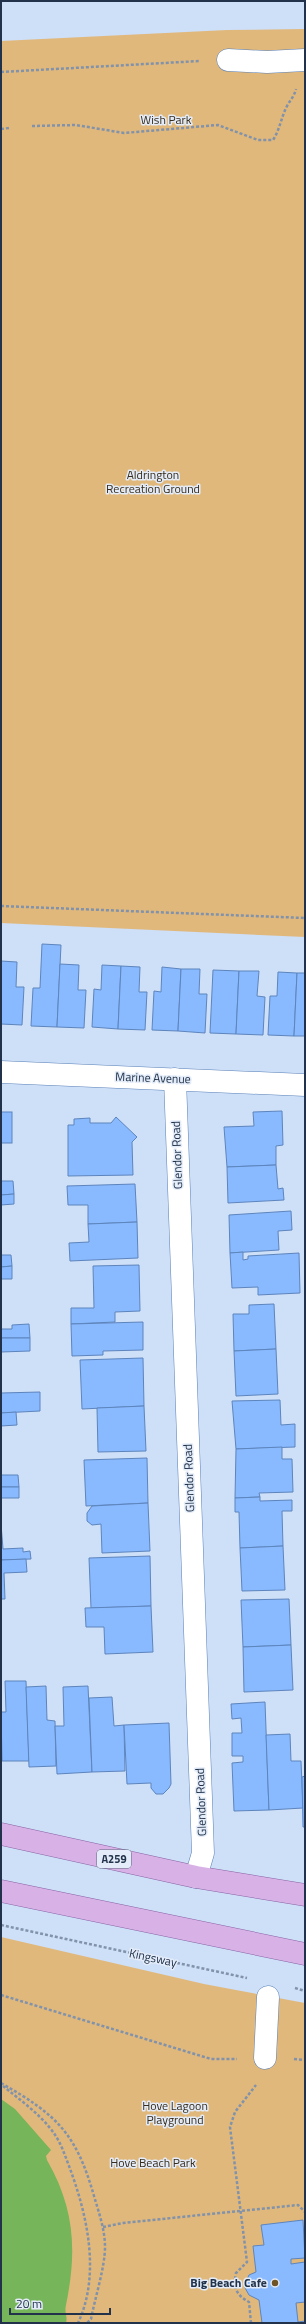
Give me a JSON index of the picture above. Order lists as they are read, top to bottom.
{
  "streets": {
    "main road": ["A259"],
    "street": ["Marine Avenue", "Glendor Road"],
    "path": ["Kingsway"]
  },
  "crossings": [
    ["Marine Avenue", "Glendor Road"],
    ["Glendor Road", "A259"]
  ],
  "parks": [
    "Wish Park",
    "Aldrington Recreation Ground",
    "Hove Lagoon Playground",
    "Hove Beach Park"
  ],
  "places": ["Big Beach Cafe"],
  "scale_bar": "20 m"
}
